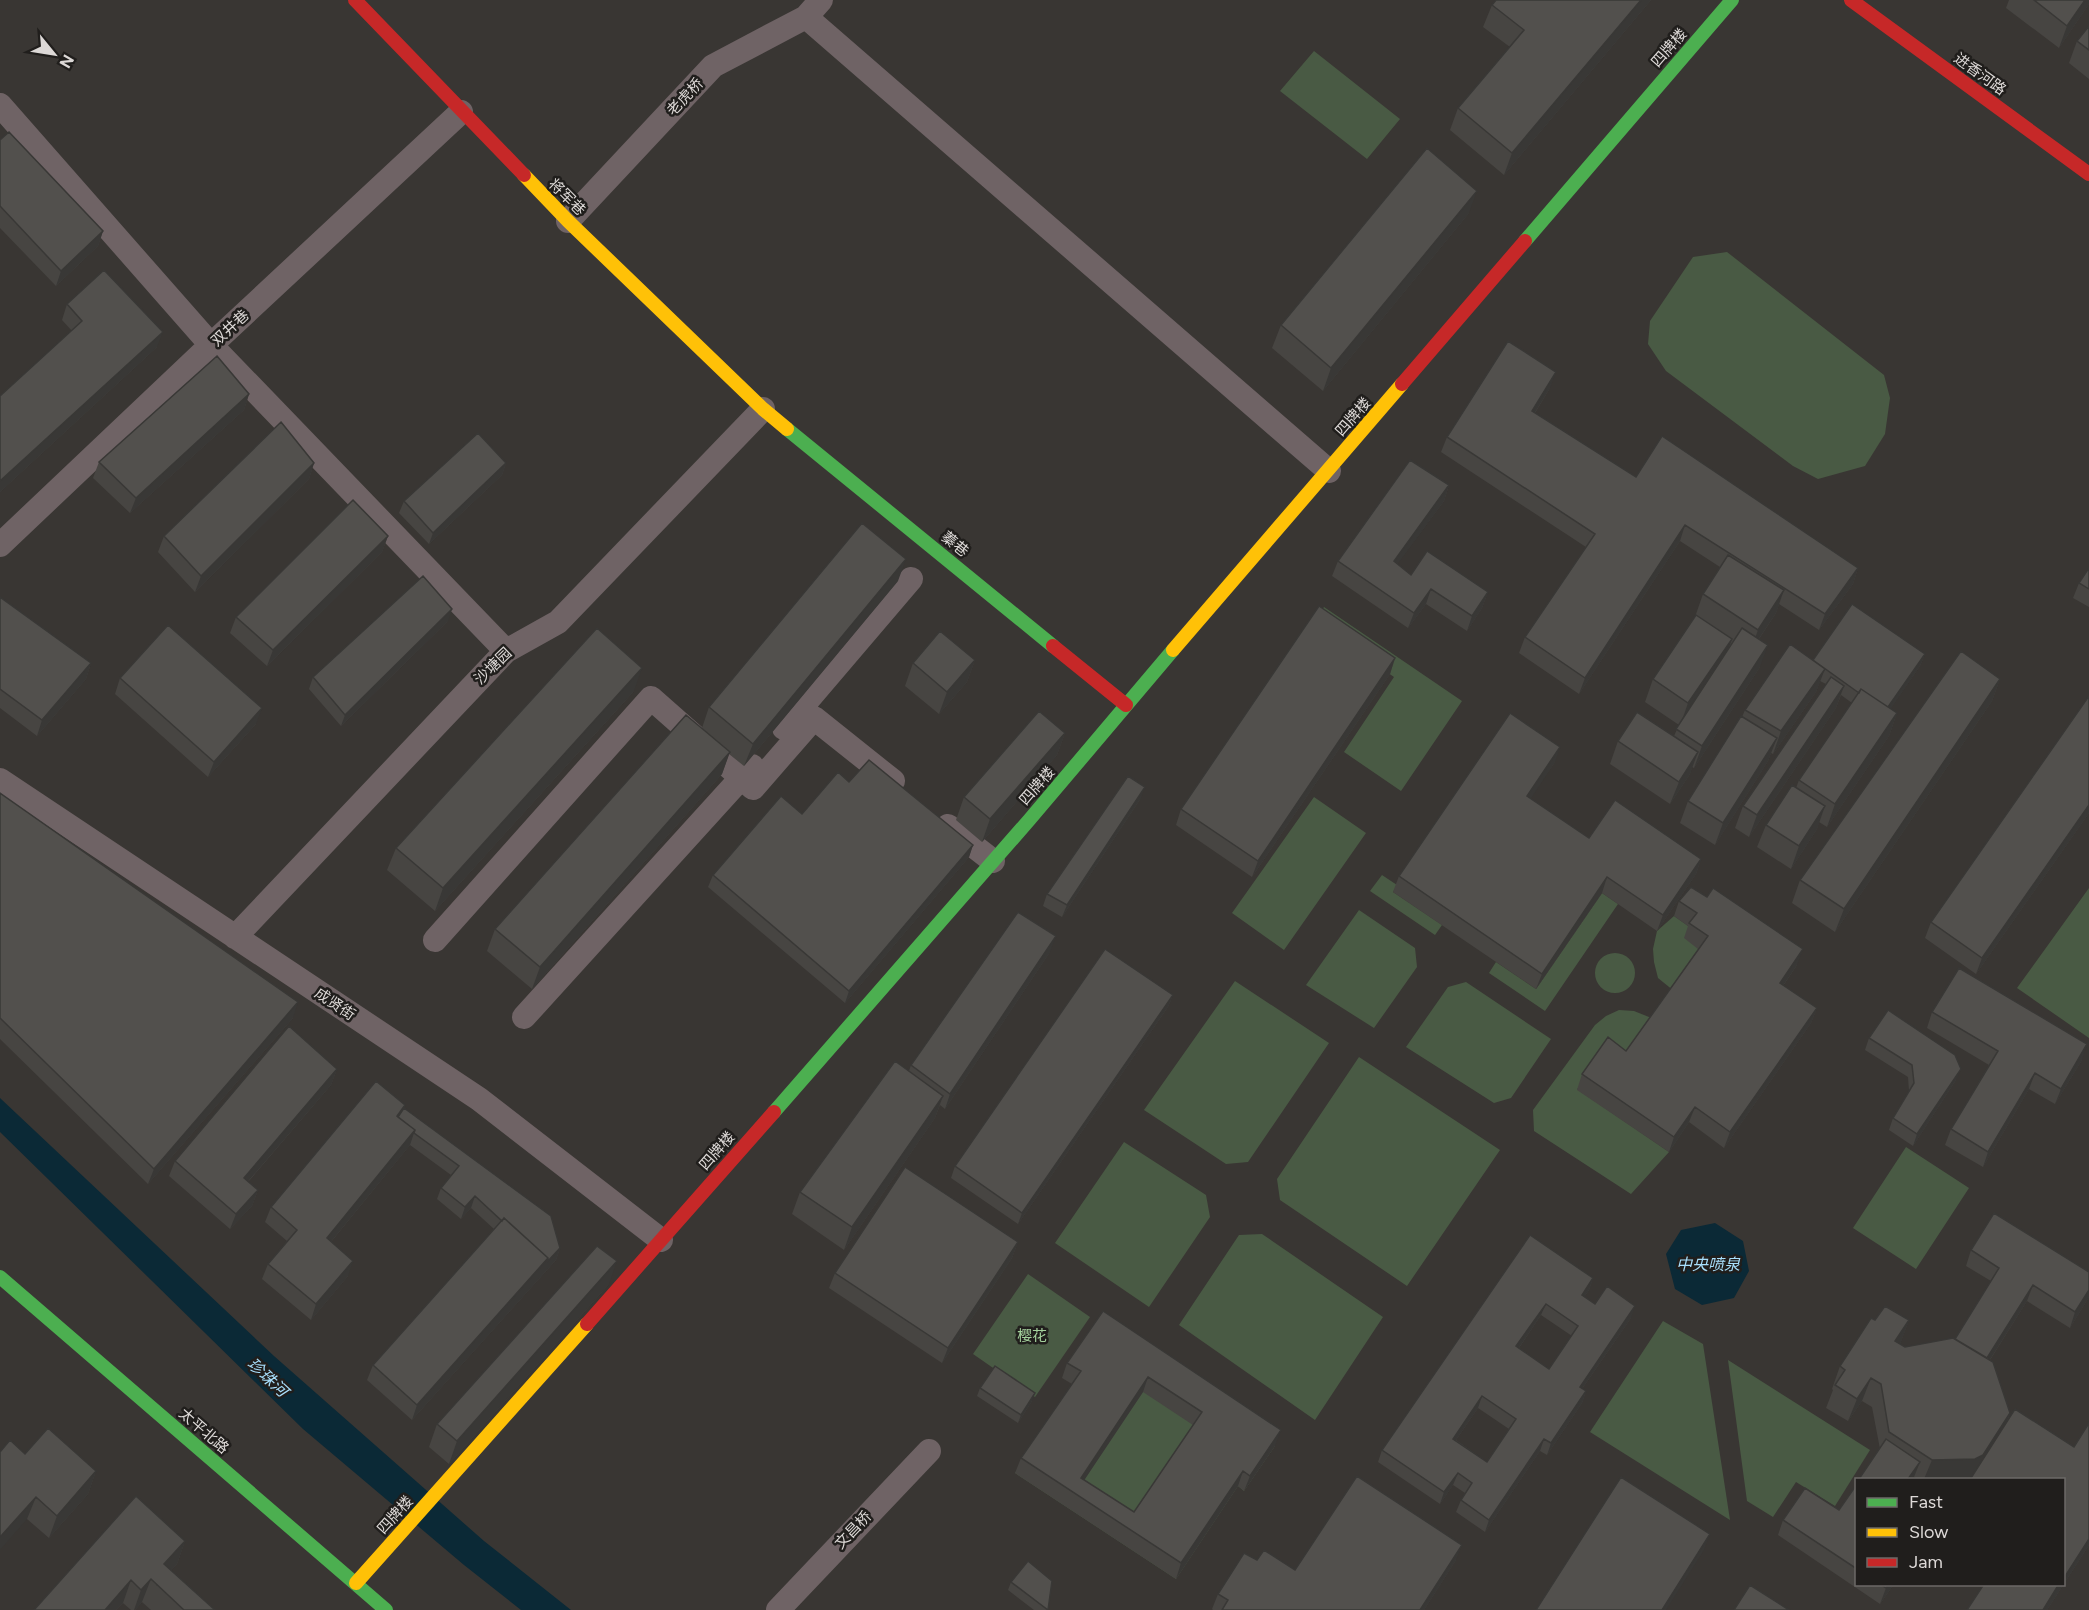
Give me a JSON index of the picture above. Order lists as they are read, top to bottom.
{
  "streets": {
    "street": [
      "四牌楼",
      "进香河路",
      "老虎桥",
      "将军巷",
      "双井巷",
      "蓁巷",
      "沙塘园",
      "成贤街",
      "太平北路",
      "文昌桥"
    ]
  },
  "crossings": [
    ["四牌楼", "蓁巷"],
    ["四牌楼", "成贤街"],
    ["四牌楼", "太平北路"],
    ["老虎桥", "将军巷"],
    ["将军巷", "双井巷"],
    ["将军巷", "蓁巷"],
    ["将军巷", "沙塘园"],
    ["蓁巷", "沙塘园"],
    ["沙塘园", "成贤街"]
  ],
  "water": ["中央喷泉", "珍珠河"],
  "parks": ["樱花"],
  "legend": ["Fast", "Slow", "Jam"],
  "north": "bottom right"
}
